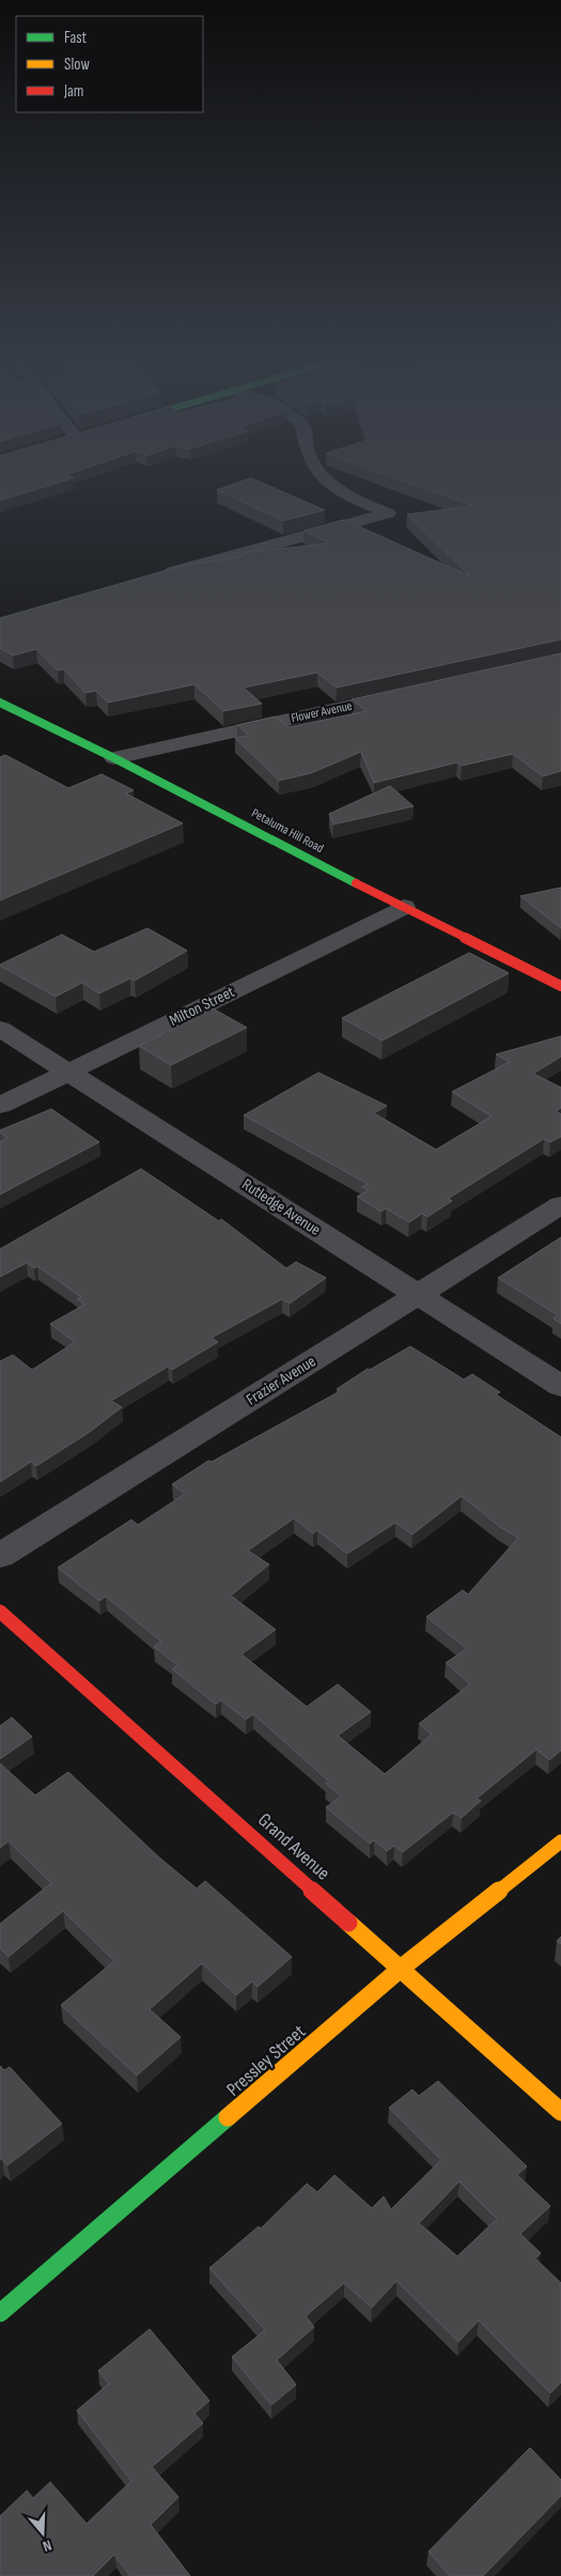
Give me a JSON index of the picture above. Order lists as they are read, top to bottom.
{
  "streets": {
    "main road": ["Petaluma Hill Road", "Grand Avenue", "Pressley Street"],
    "street": [
      "Flower Avenue",
      "Milton Street",
      "Rutledge Avenue",
      "Frazier Avenue"
    ]
  },
  "crossings": [
    ["Flower Avenue", "Petaluma Hill Road"],
    ["Petaluma Hill Road", "Milton Street"],
    ["Milton Street", "Rutledge Avenue"],
    ["Rutledge Avenue", "Frazier Avenue"],
    ["Grand Avenue", "Pressley Street"]
  ],
  "legend": ["Fast", "Slow", "Jam"],
  "north": "bottom"
}
